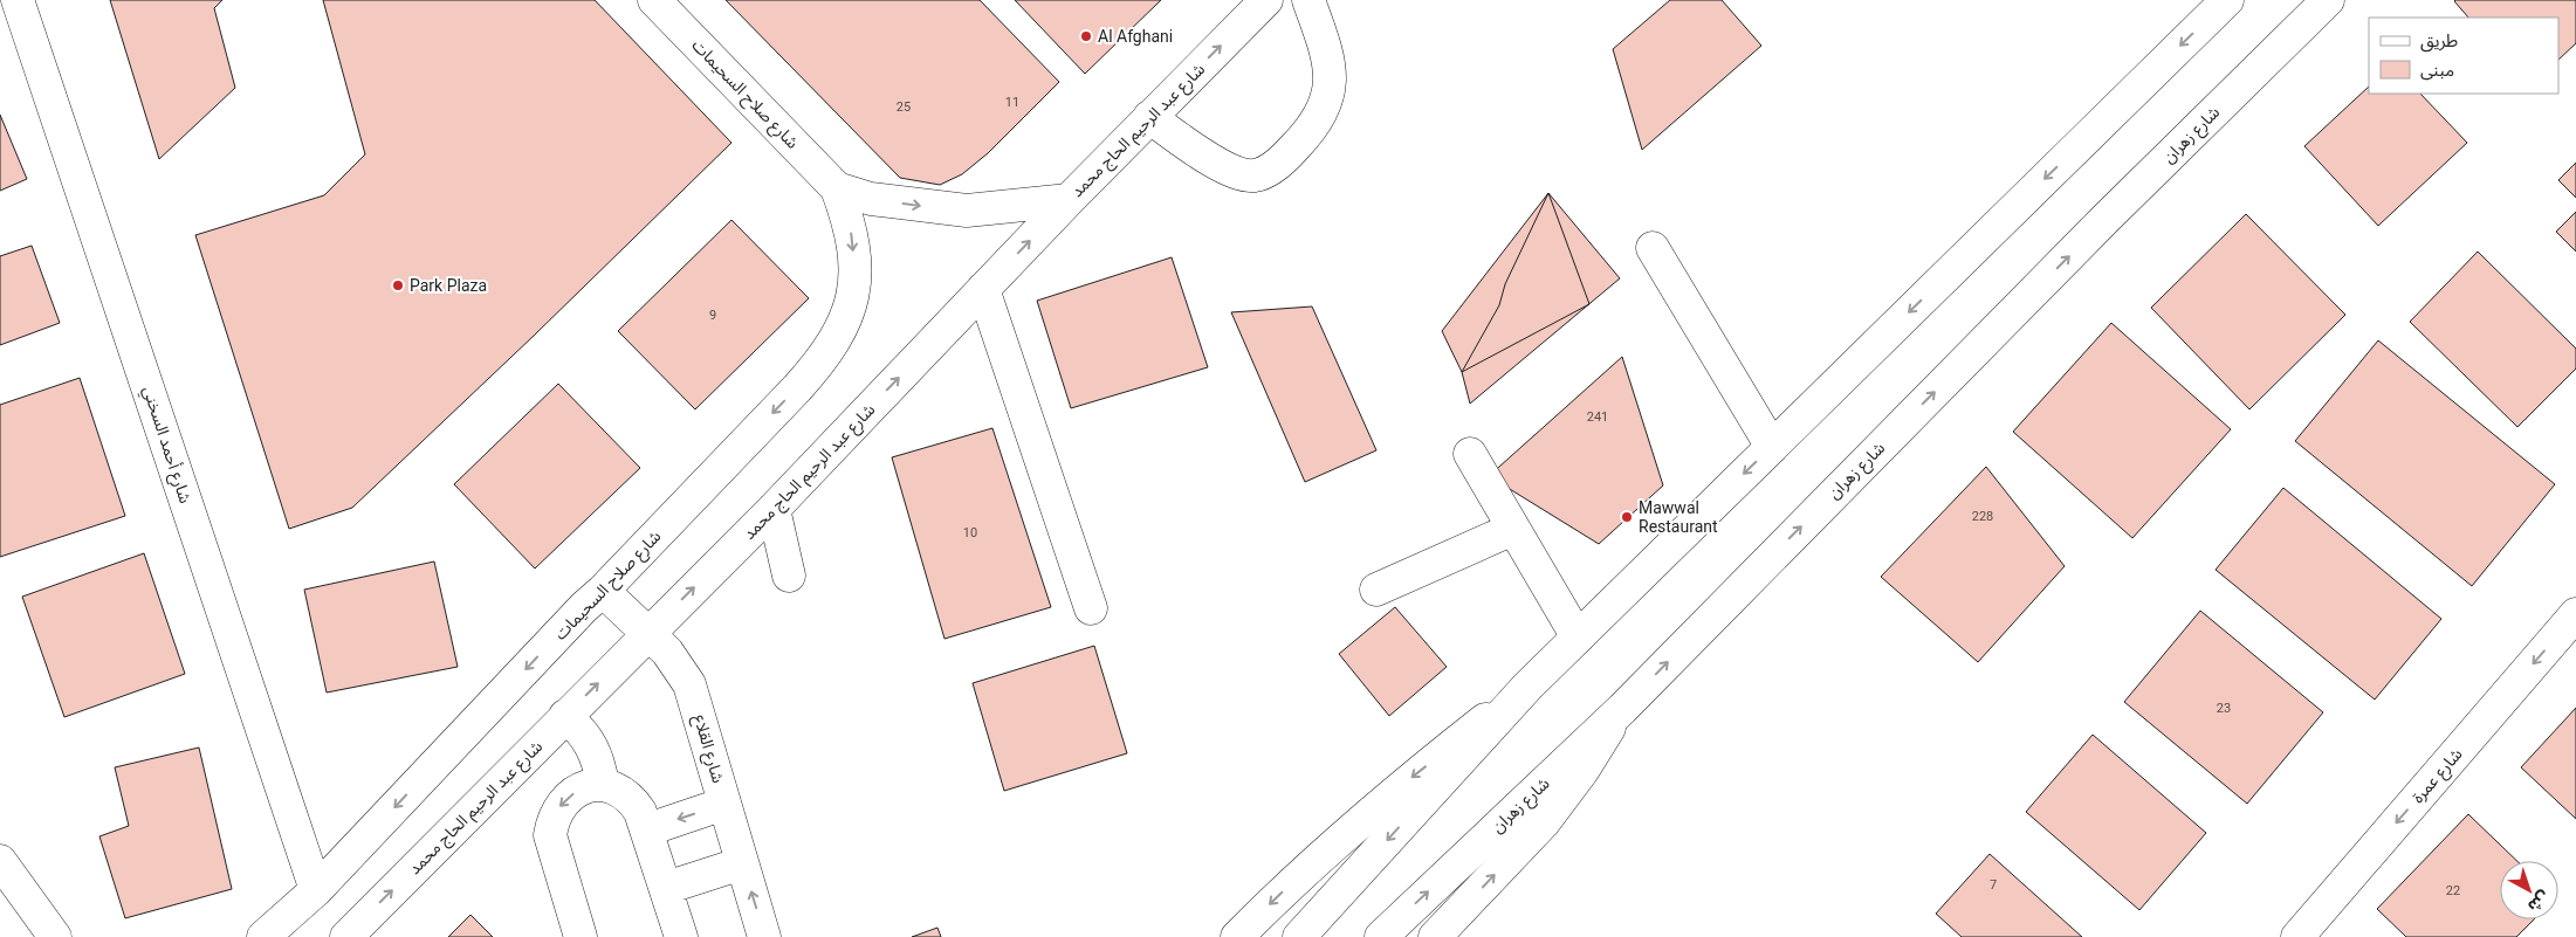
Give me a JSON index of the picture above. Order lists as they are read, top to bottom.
{
  "streets": {
    "street": [
      "شارع صلاح السحيمات",
      "شارع عبد الرحيم الحاج محمد",
      "شارع زهران",
      "شارع أحمد السخني",
      "شارع القلاع",
      "شارع عمرة"
    ]
  },
  "crossings": [
    ["شارع صلاح السحيمات", "شارع عبد الرحيم الحاج محمد"],
    ["شارع صلاح السحيمات", "شارع أحمد السخني"],
    ["شارع صلاح السحيمات", "شارع القلاع"],
    ["شارع عبد الرحيم الحاج محمد", "شارع القلاع"]
  ],
  "one_way": ["شارع عبد الرحيم الحاج محمد", "شارع عمرة"],
  "places": ["Al Afghani", "Park Plaza", "Mawwal Restaurant"],
  "house_numbers": [
    "11",
    "25",
    "9",
    "241",
    "228",
    "10",
    "23",
    "7",
    "22"
  ],
  "legend": ["طريق", "مبنى"],
  "north": "bottom right"
}
